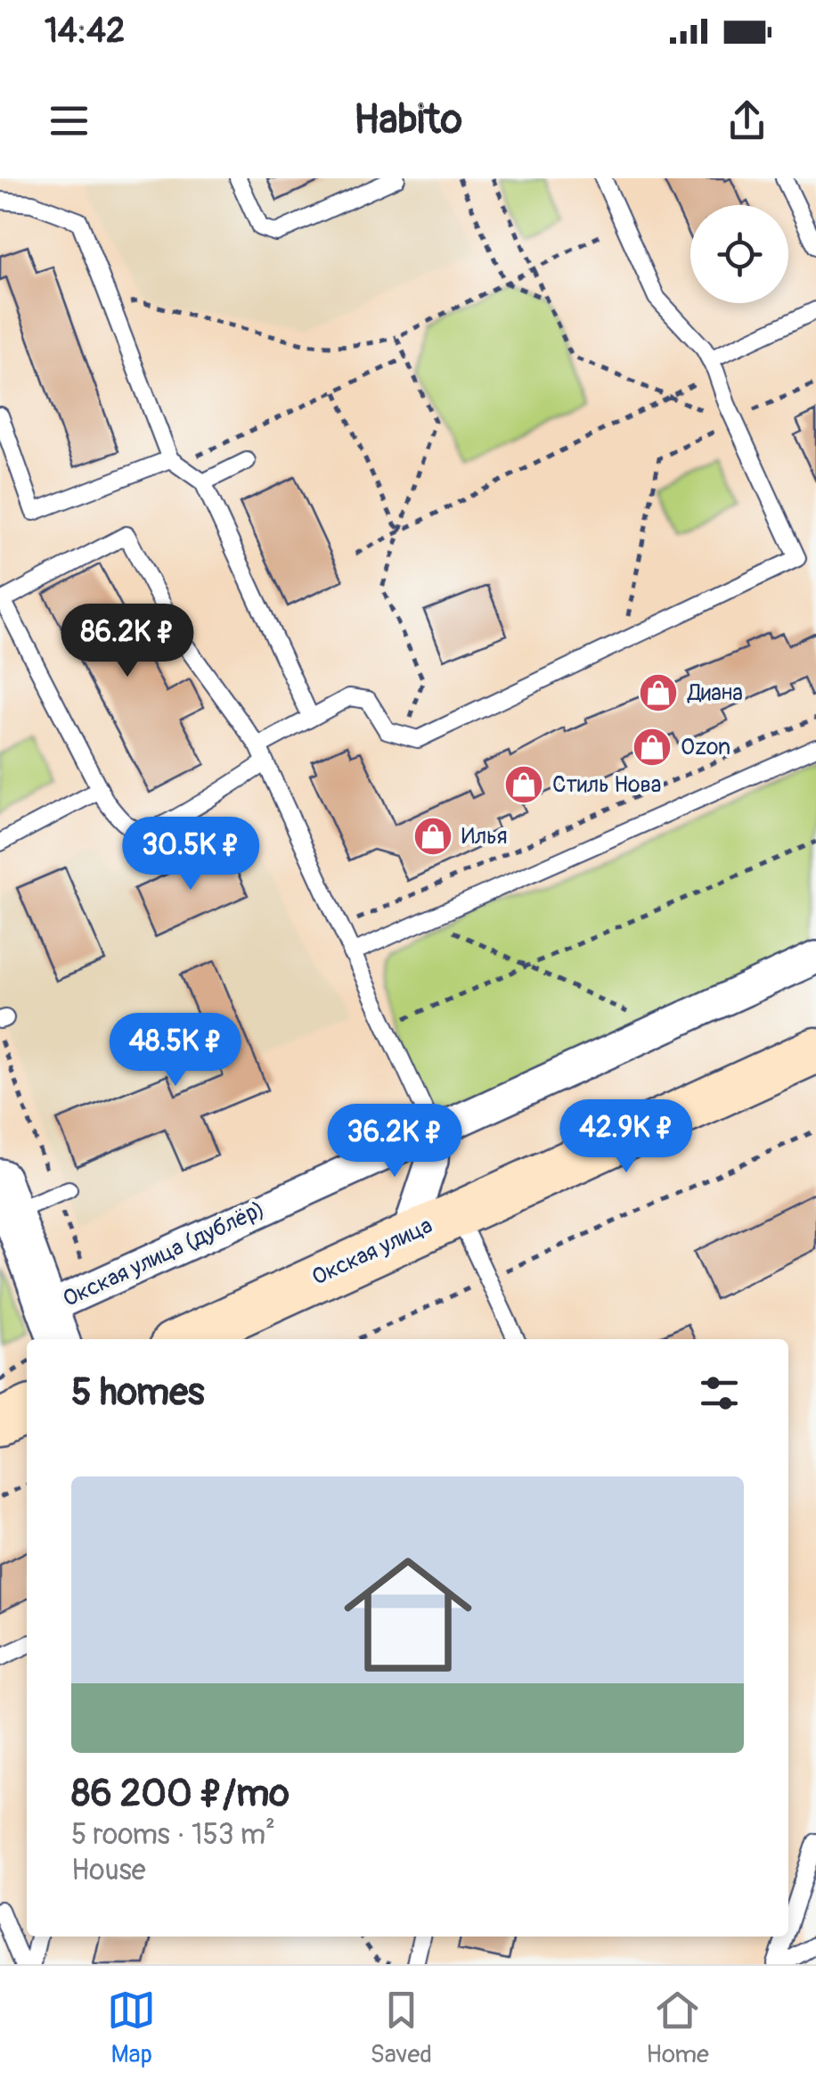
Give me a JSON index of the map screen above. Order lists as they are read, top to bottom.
{
  "streets": {
    "main road": ["Окская улица"],
    "street": ["Окская улица (дублёр)"]
  },
  "places": {
    "shop": [
      "Диана",
      "Ozon",
      "Стиль Нова",
      "Илья"
    ]
  },
  "page": {
    "status": "14:42",
    "header": "Habito",
    "price": [
      "86.2K ₽",
      "30.5K ₽",
      "48.5K ₽",
      "42.9K ₽",
      "36.2K ₽"
    ],
    "heading": "5 homes",
    "list": [
      {
        "name": "86 200 ₽/mo",
        "note": "5 rooms · 153 m² · House"
      }
    ],
    "tabs": ["Map", "Saved", "Home"]
  }
}
